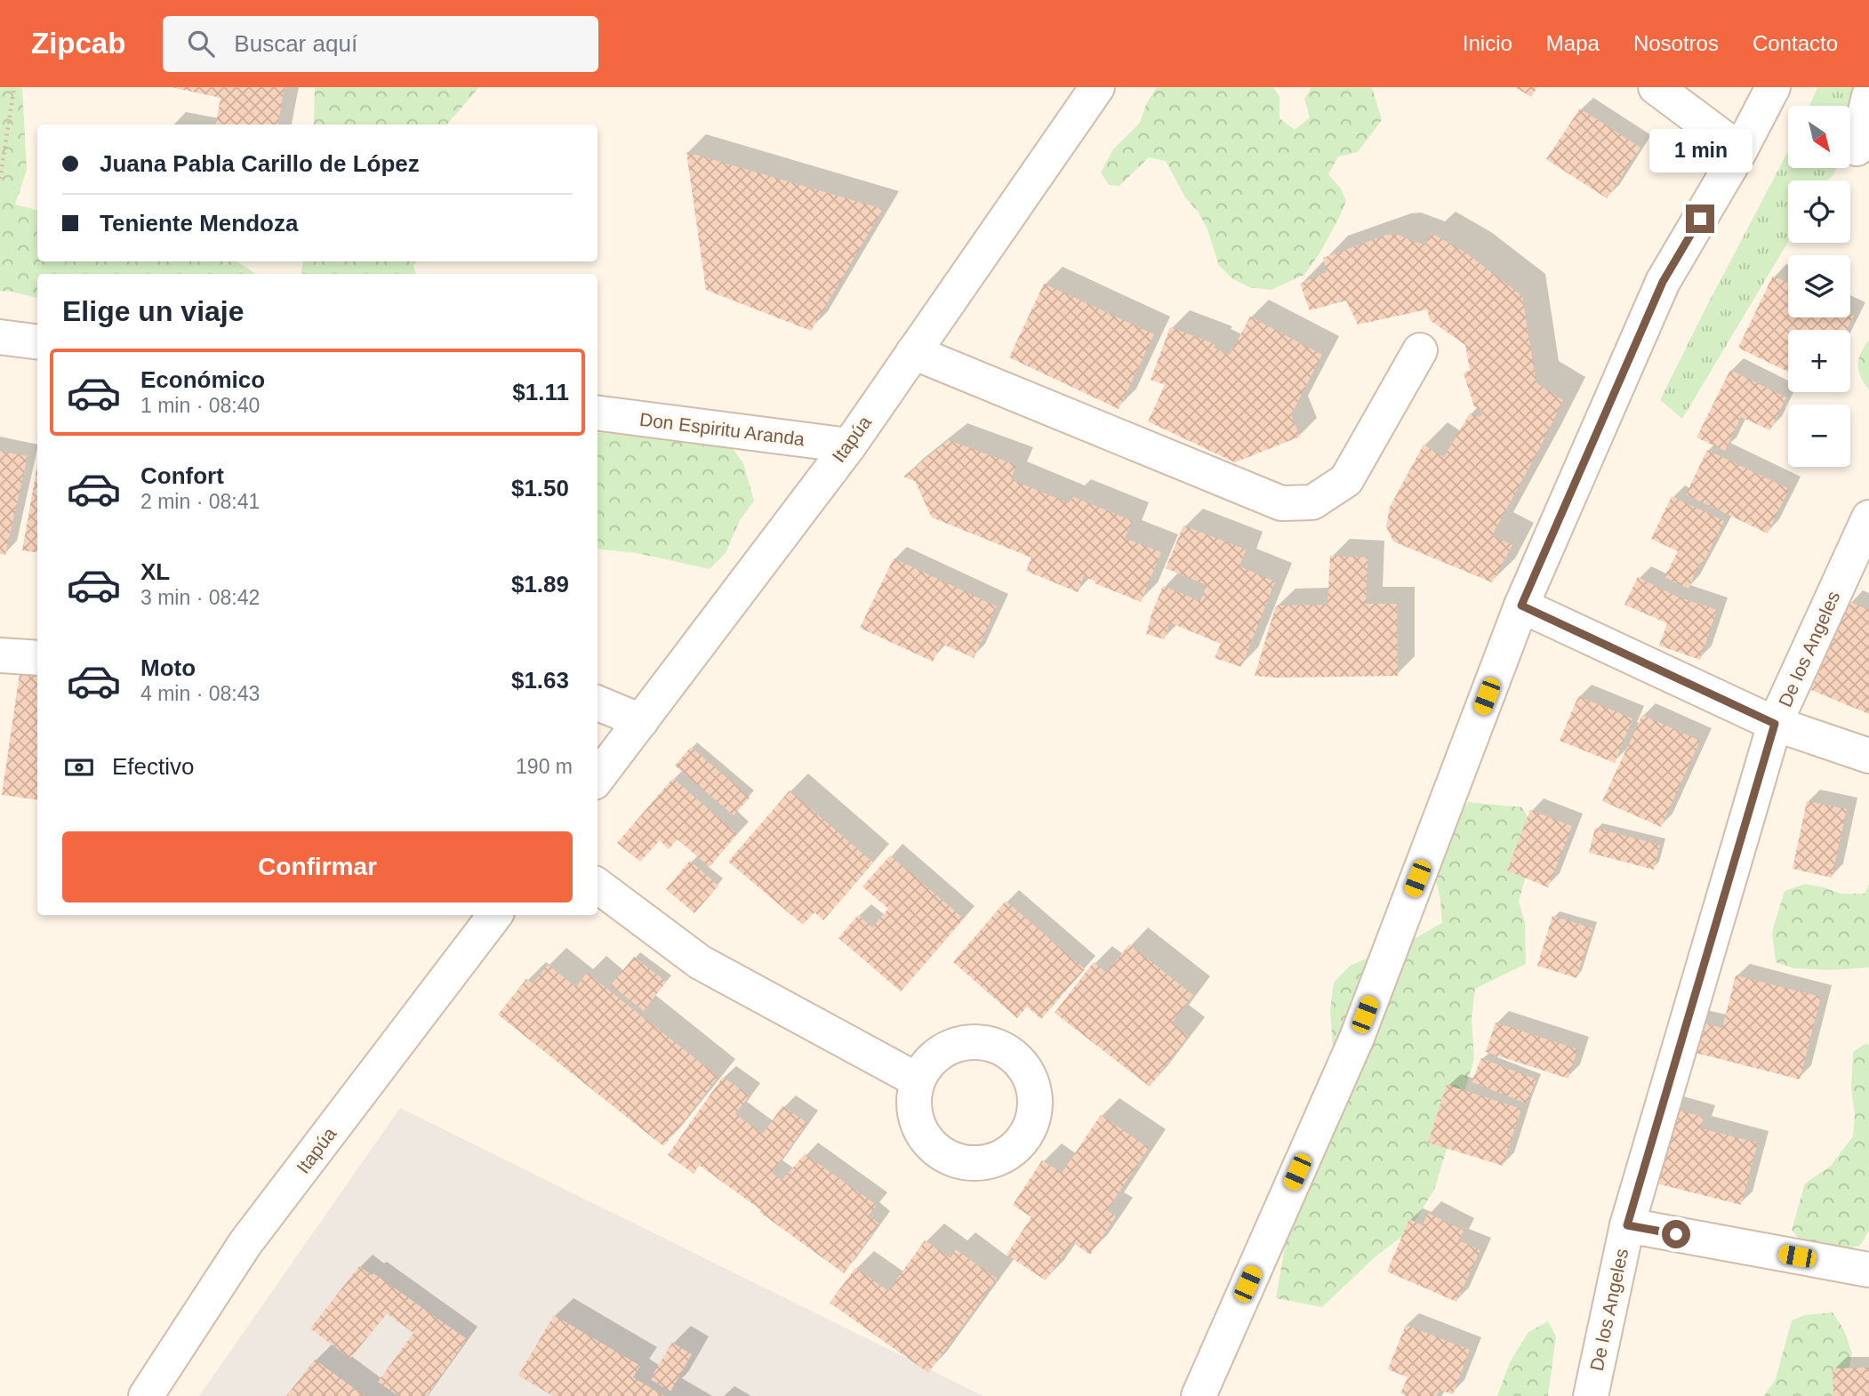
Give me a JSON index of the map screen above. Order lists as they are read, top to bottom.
{
  "streets": {
    "street": ["Don Espiritu Aranda", "Itapúa", "De los Angeles"]
  },
  "crossings": [
    ["Don Espiritu Aranda", "Itapúa"]
  ],
  "north": "bottom right",
  "page": {
    "header": "Zipcab",
    "search": "Buscar aquí",
    "nav": [
      "Inicio",
      "Mapa",
      "Nosotros",
      "Contacto"
    ],
    "map_buttons": ["+", "−"],
    "banner": ["Juana Pabla Carillo de López", "Teniente Mendoza"],
    "bubble": "1 min",
    "heading": "Elige un viaje",
    "list": [
      {
        "name": "Económico",
        "note": "1 min · 08:40",
        "value": "$1.11"
      },
      {
        "name": "Confort",
        "note": "2 min · 08:41",
        "value": "$1.50"
      },
      {
        "name": "XL",
        "note": "3 min · 08:42",
        "value": "$1.89"
      },
      {
        "name": "Moto",
        "note": "4 min · 08:43",
        "value": "$1.63"
      }
    ],
    "pay": ["Efectivo", "190 m"],
    "buttons": "Confirmar"
  }
}
